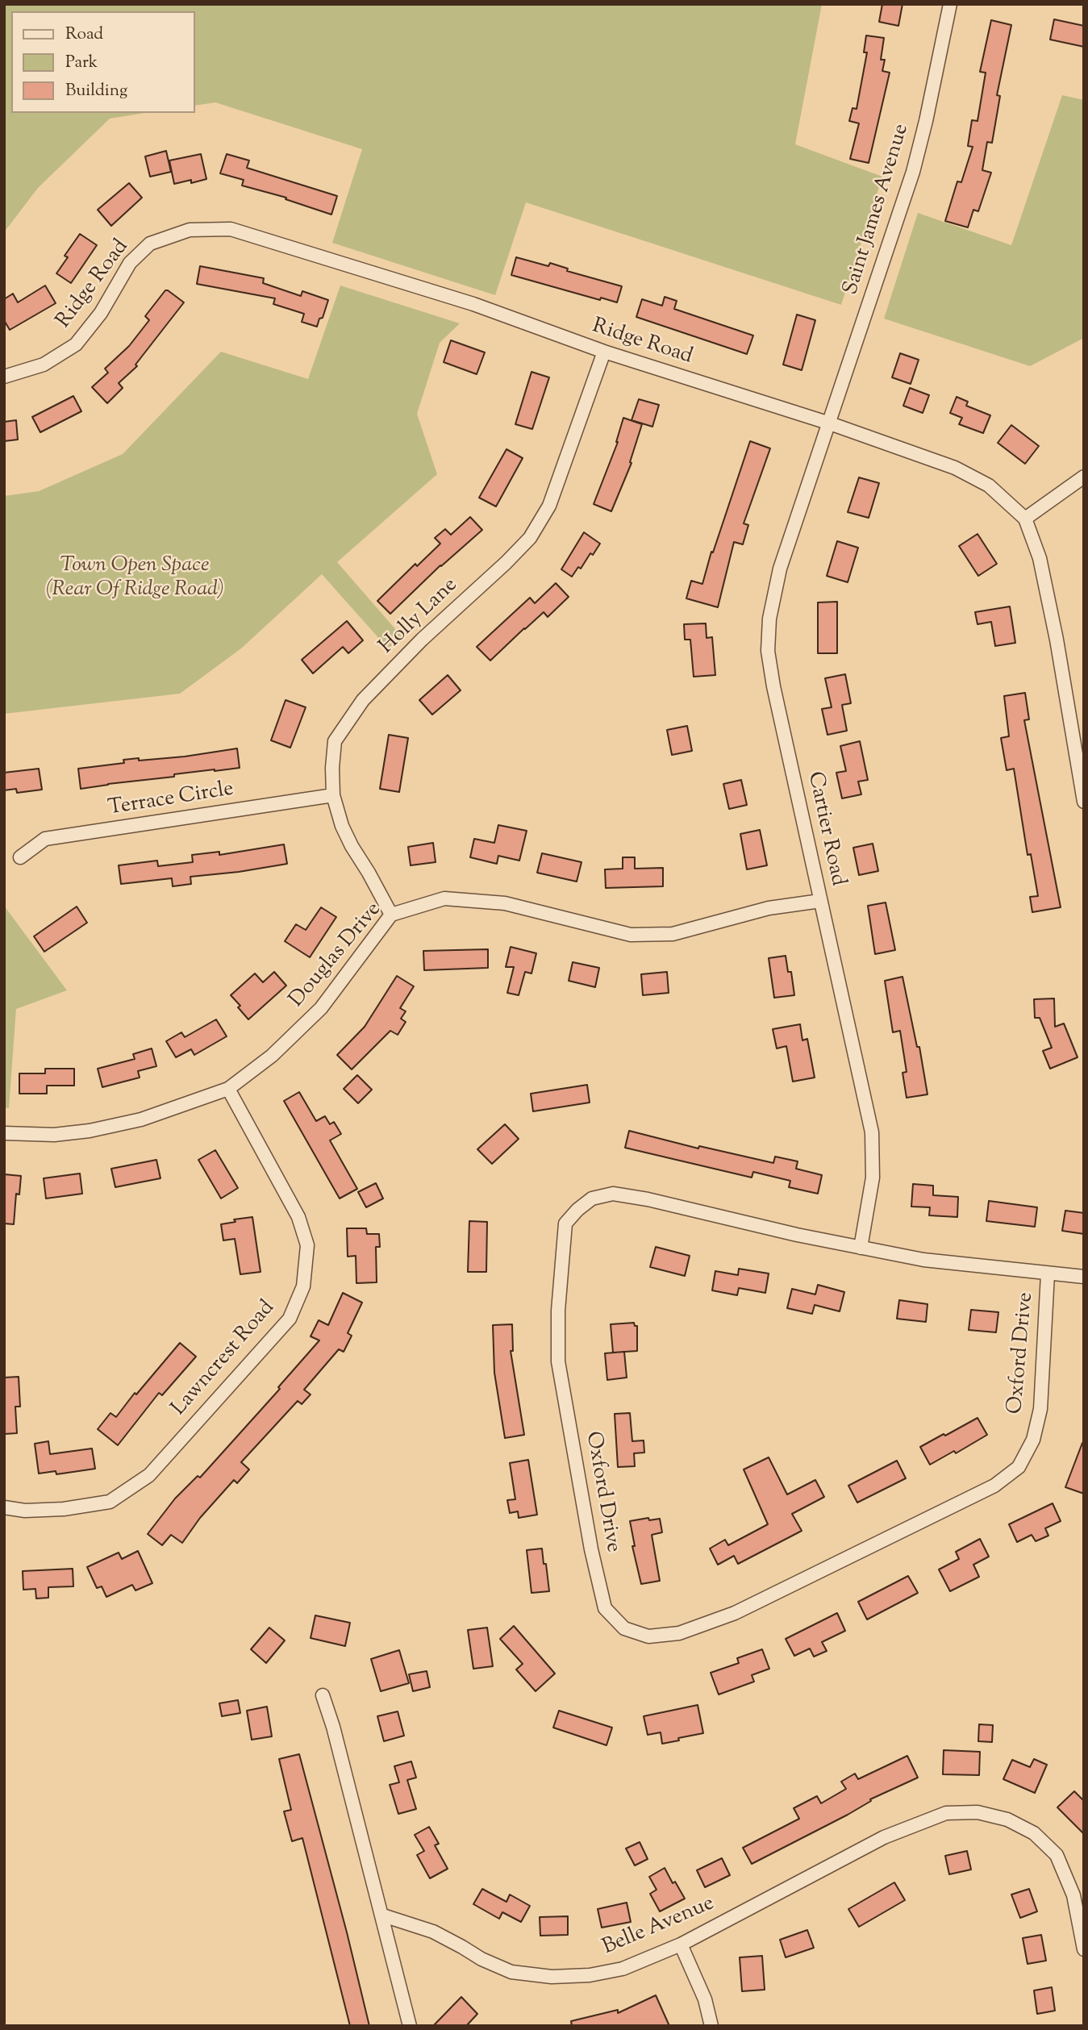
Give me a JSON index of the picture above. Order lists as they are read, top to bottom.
{
  "streets": {
    "street": [
      "Saint James Avenue",
      "Ridge Road",
      "Holly Lane",
      "Terrace Circle",
      "Cartier Road",
      "Douglas Drive",
      "Oxford Drive",
      "Lawncrest Road",
      "Belle Avenue"
    ]
  },
  "crossings": [
    ["Saint James Avenue", "Ridge Road"],
    ["Saint James Avenue", "Cartier Road"],
    ["Ridge Road", "Holly Lane"],
    ["Ridge Road", "Cartier Road"],
    ["Holly Lane", "Terrace Circle"],
    ["Holly Lane", "Douglas Drive"],
    ["Cartier Road", "Douglas Drive"],
    ["Cartier Road", "Oxford Drive"],
    ["Douglas Drive", "Lawncrest Road"]
  ],
  "parks": ["Town Open Space (Rear Of Ridge Road)"],
  "legend": ["Road", "Park", "Building"]
}
